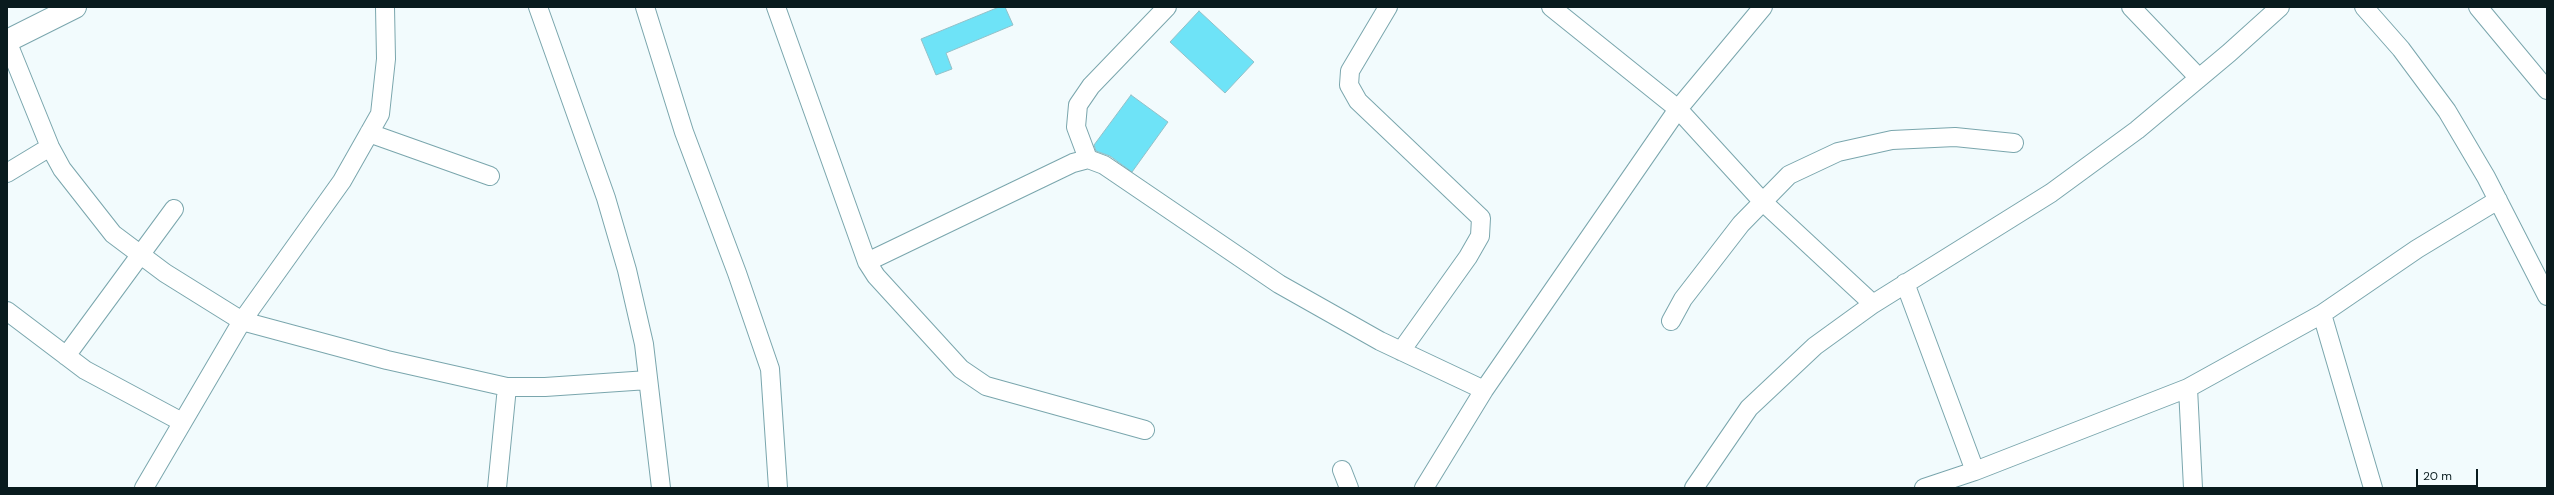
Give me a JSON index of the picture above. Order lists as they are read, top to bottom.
{
  "scale_bar": "20 m"
}
